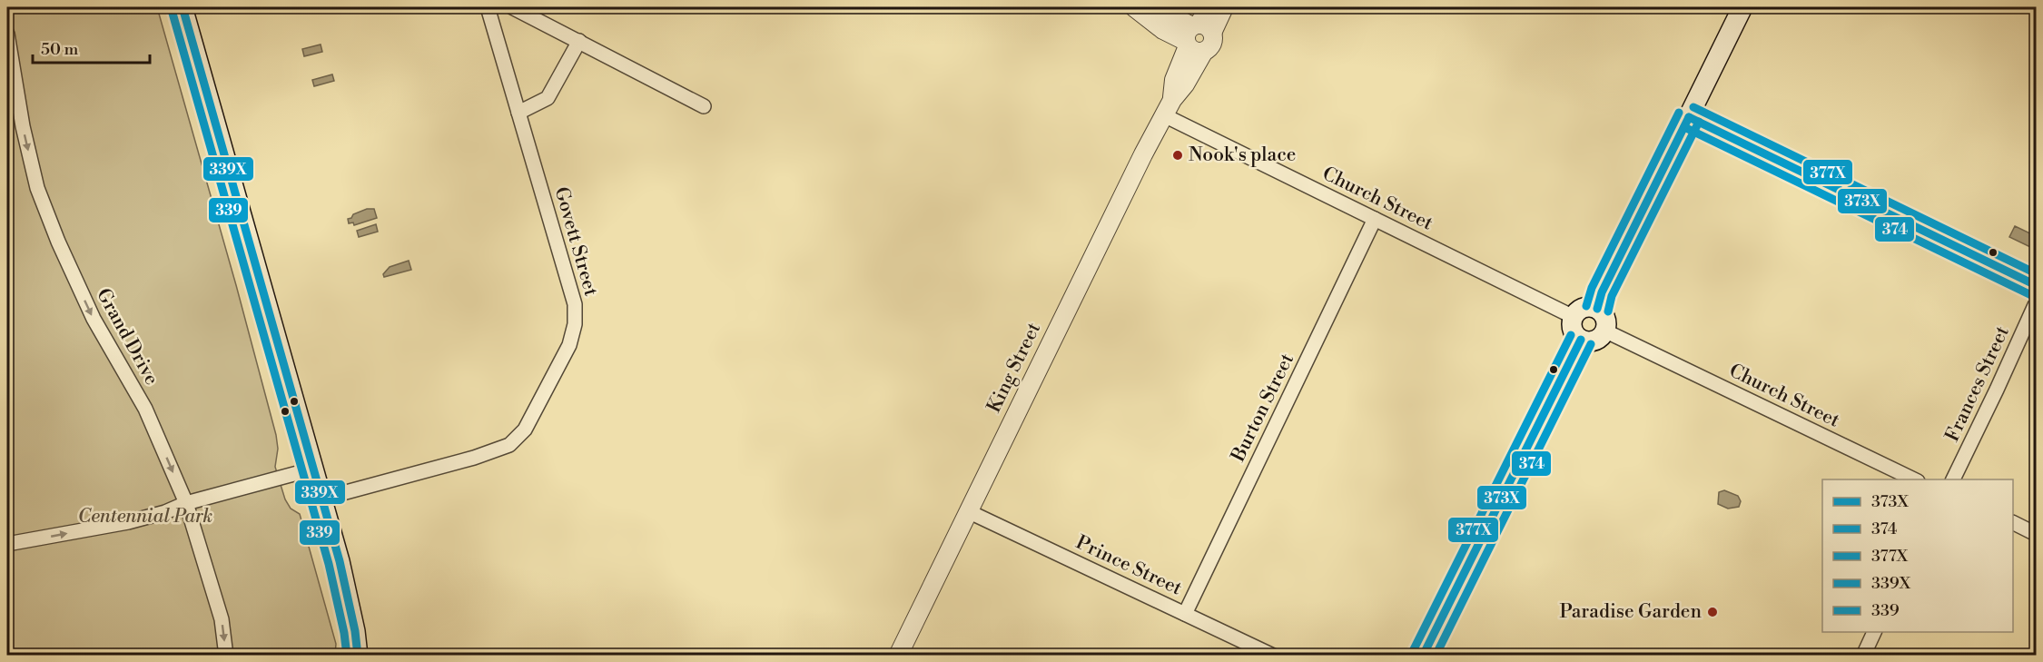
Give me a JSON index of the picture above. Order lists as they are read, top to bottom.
{
  "streets": {
    "street": [
      "Church Street",
      "Govett Street",
      "Grand Drive",
      "King Street",
      "Frances Street",
      "Burton Street",
      "Prince Street"
    ]
  },
  "crossings": [
    ["Church Street", "King Street"],
    ["Church Street", "Burton Street"],
    ["King Street", "Prince Street"],
    ["Burton Street", "Prince Street"]
  ],
  "one_way": ["Grand Drive"],
  "parks": ["Centennial Park"],
  "places": ["Nook's place", "Paradise Garden"],
  "lines": [
    "transit line 339X",
    "transit line 339",
    "transit line 377X",
    "transit line 373X",
    "transit line 374"
  ],
  "legend": [
    "373X",
    "374",
    "377X",
    "339X",
    "339"
  ],
  "scale_bar": "50 m"
}
